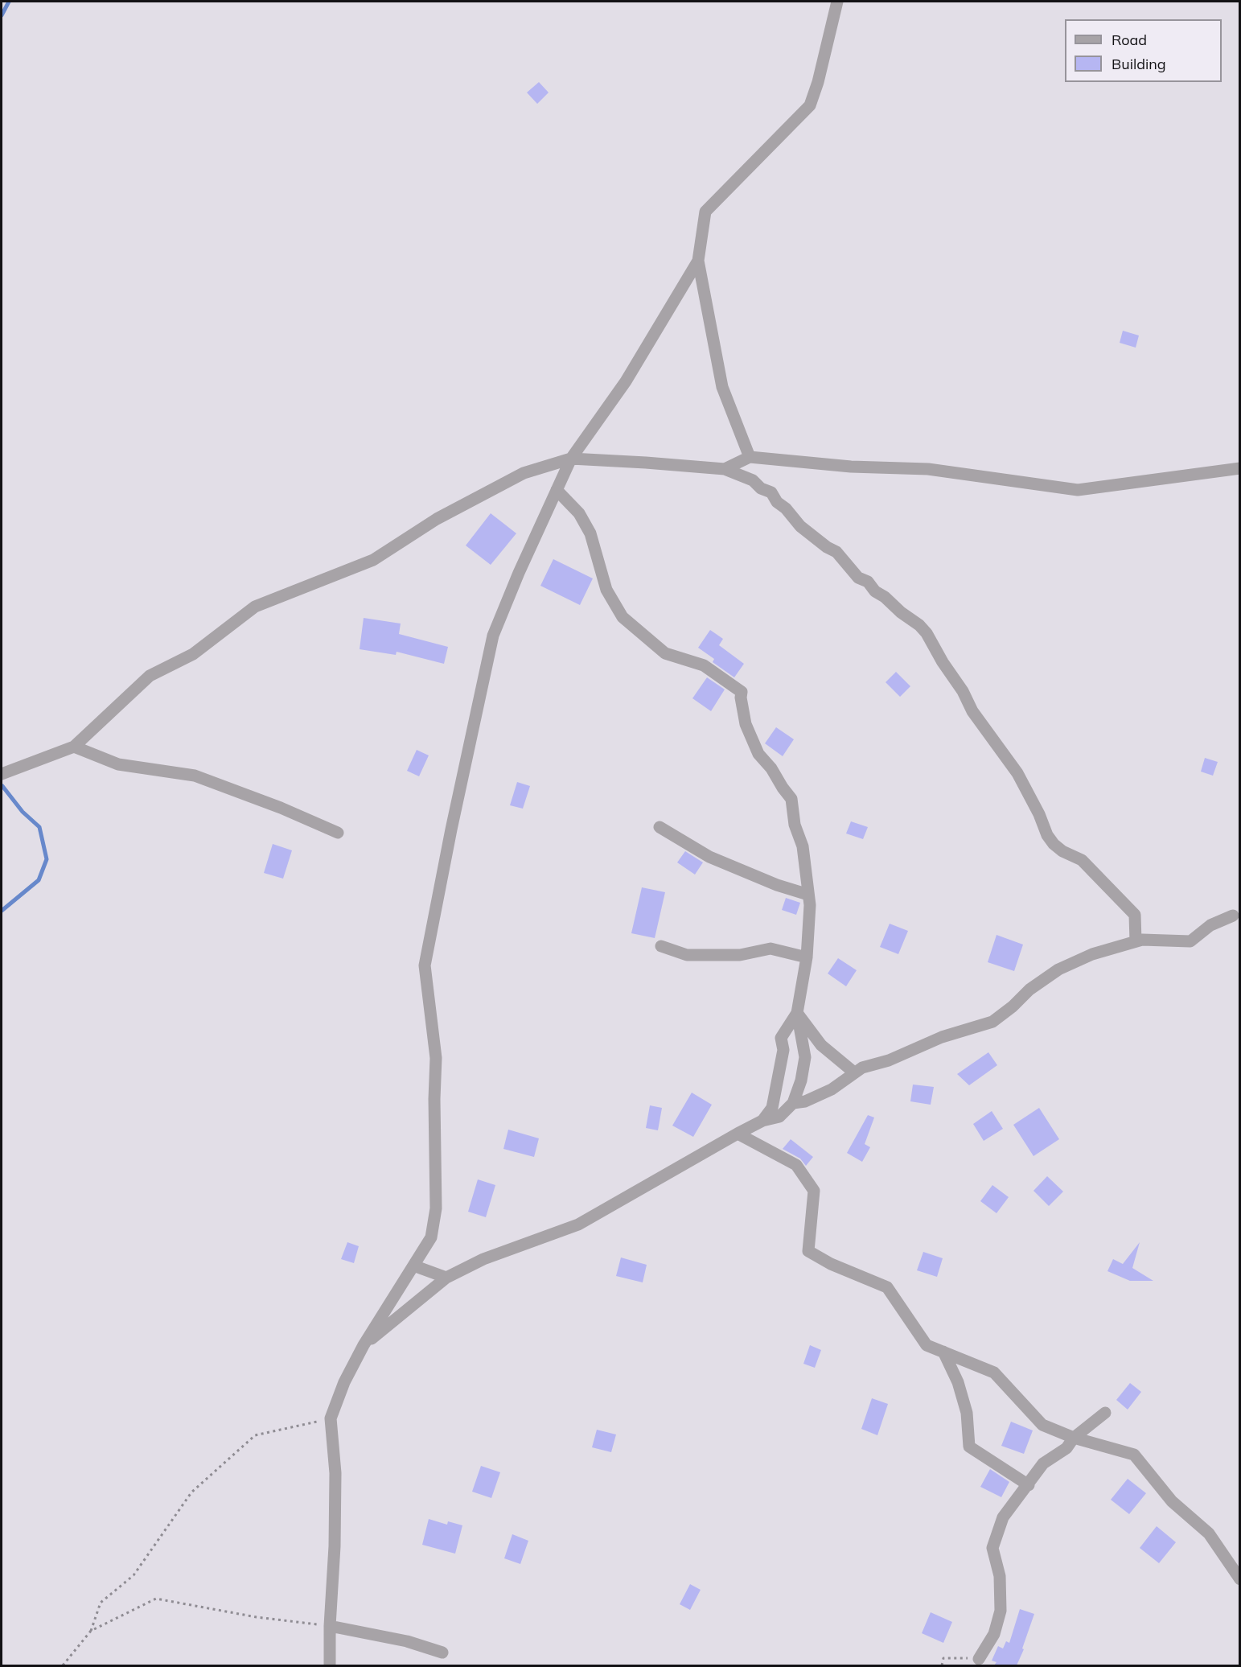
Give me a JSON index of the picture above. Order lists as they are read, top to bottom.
{
  "legend": ["Road", "Building"]
}
